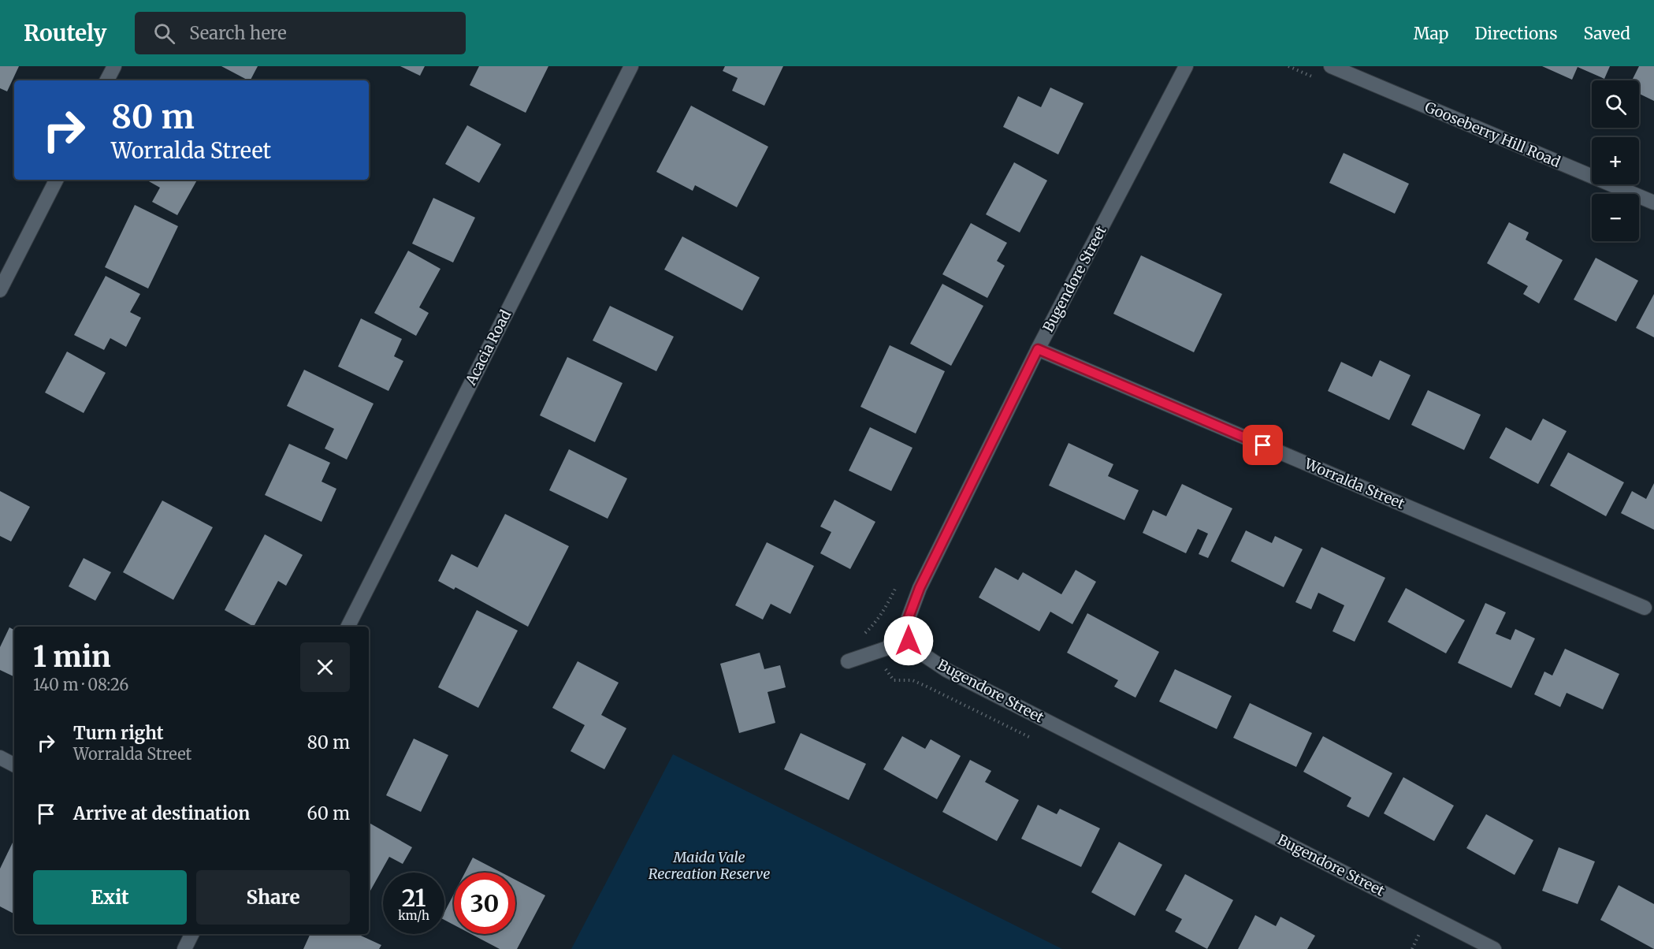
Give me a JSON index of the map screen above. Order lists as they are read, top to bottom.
{
  "streets": {
    "street": [
      "Gooseberry Hill Road",
      "Bugendore Street",
      "Acacia Road",
      "Worralda Street"
    ]
  },
  "crossings": [
    ["Bugendore Street", "Worralda Street"]
  ],
  "parks": ["Maida Vale Recreation Reserve"],
  "page": {
    "header": "Routely",
    "search": "Search here",
    "nav": ["Map", "Directions", "Saved"],
    "map_buttons": ["+", "−"],
    "turn": ["80 m", "Worralda Street"],
    "heading": ["1 min", "140 m · 08:26"],
    "list": [
      {
        "name": "Turn right",
        "note": "Worralda Street",
        "value": "80 m"
      },
      {
        "name": "Arrive at destination",
        "value": "60 m"
      }
    ],
    "buttons": ["Exit", "Share"],
    "speed": "21 km/h",
    "limit": "30"
  }
}
